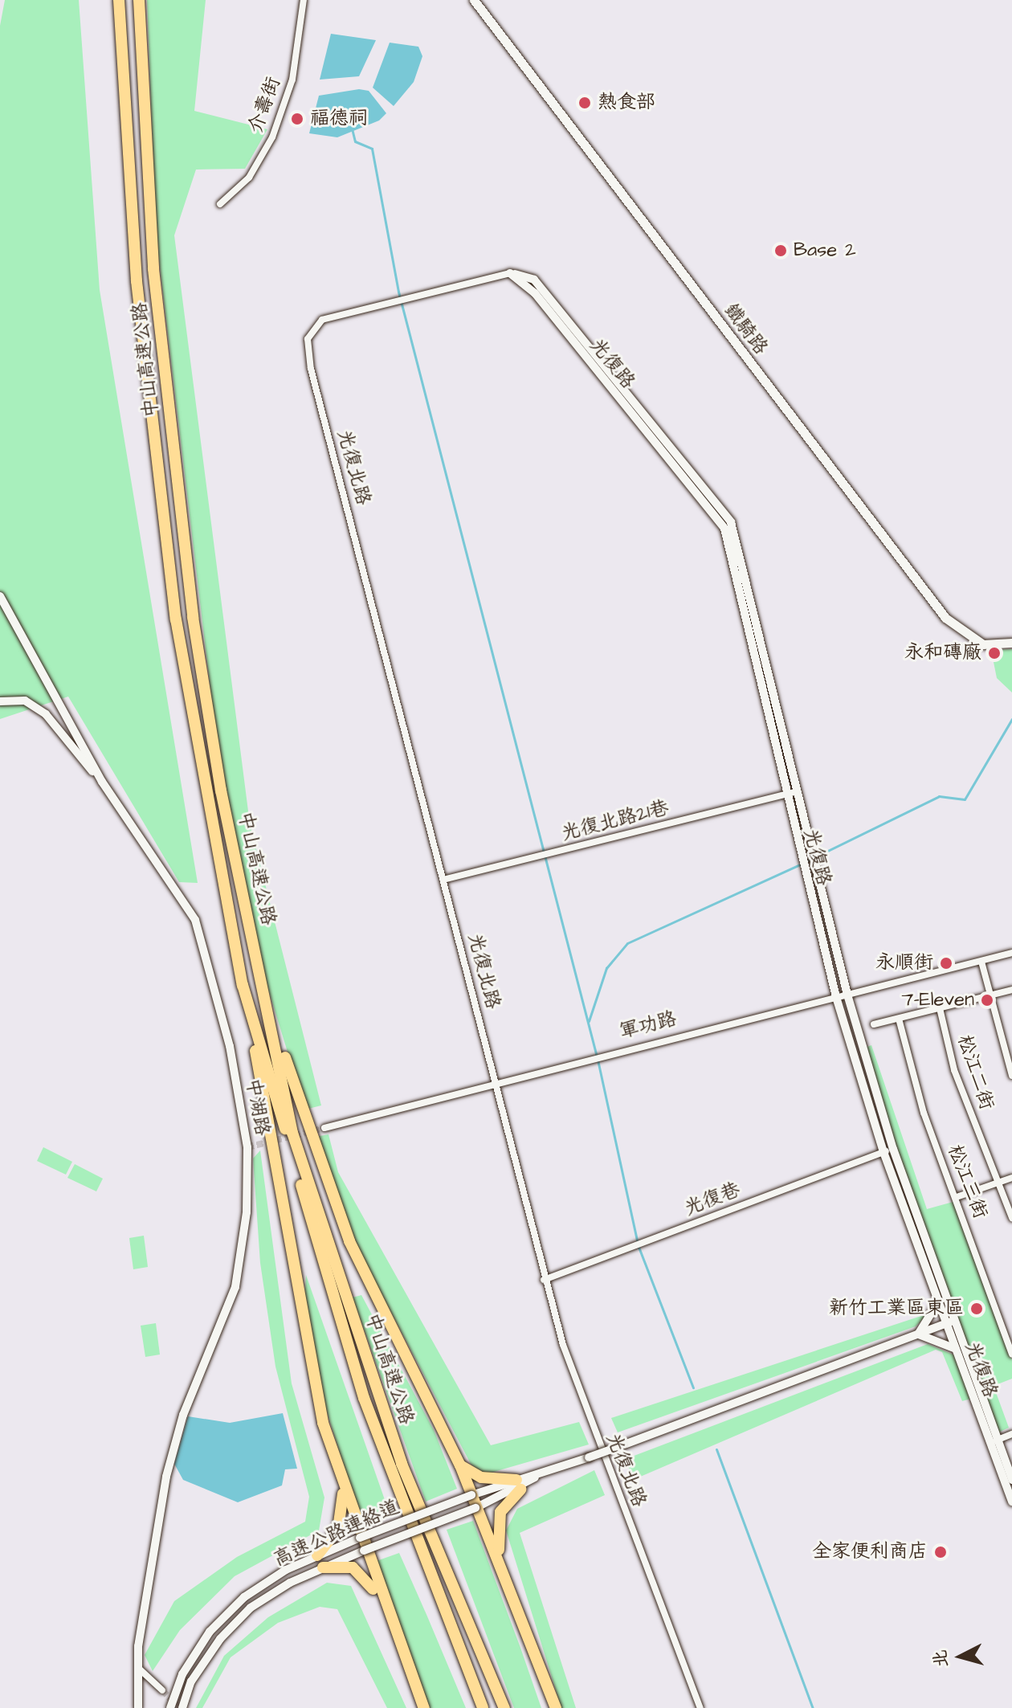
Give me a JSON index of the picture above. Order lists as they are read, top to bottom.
{
  "streets": {
    "highway": ["中山高速公路"],
    "main road": ["鐵騎路"],
    "street": [
      "介壽街",
      "光復路",
      "光復北路",
      "光復北路21巷",
      "軍功路",
      "松江二街",
      "中湖路",
      "松江三街",
      "光復巷",
      "高速公路連絡道"
    ]
  },
  "crossings": [
    ["光復路", "光復北路"],
    ["光復路", "光復北路21巷"],
    ["光復路", "軍功路"],
    ["光復路", "光復巷"],
    ["光復路", "高速公路連絡道"],
    ["光復北路", "光復北路21巷"],
    ["光復北路", "軍功路"],
    ["光復北路", "光復巷"]
  ],
  "places": [
    "熱食部",
    "福德祠",
    "Base 2",
    "永和磚廠",
    "永順街",
    "7-Eleven",
    "新竹工業區東區",
    "全家便利商店"
  ],
  "north": "left"
}
